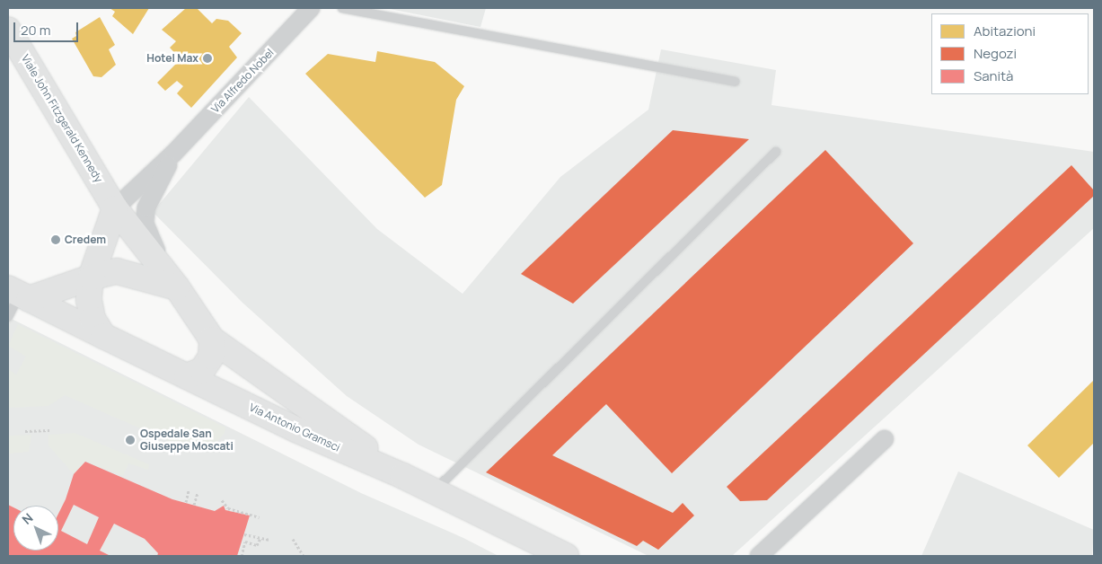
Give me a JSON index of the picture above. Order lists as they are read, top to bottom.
{
  "streets": {
    "main road": ["Viale John Fitzgerald Kennedy", "Via Antonio Gramsci"],
    "street": ["Via Alfredo Nobel"]
  },
  "crossings": [
    ["Via Alfredo Nobel", "Viale John Fitzgerald Kennedy"],
    ["Via Alfredo Nobel", "Via Antonio Gramsci"],
    ["Viale John Fitzgerald Kennedy", "Via Antonio Gramsci"]
  ],
  "places": ["Hotel Max", "Credem", "Ospedale San Giuseppe Moscati"],
  "legend": ["Abitazioni", "Negozi", "Sanità"],
  "scale_bar": "20 m",
  "north": "top left"
}
